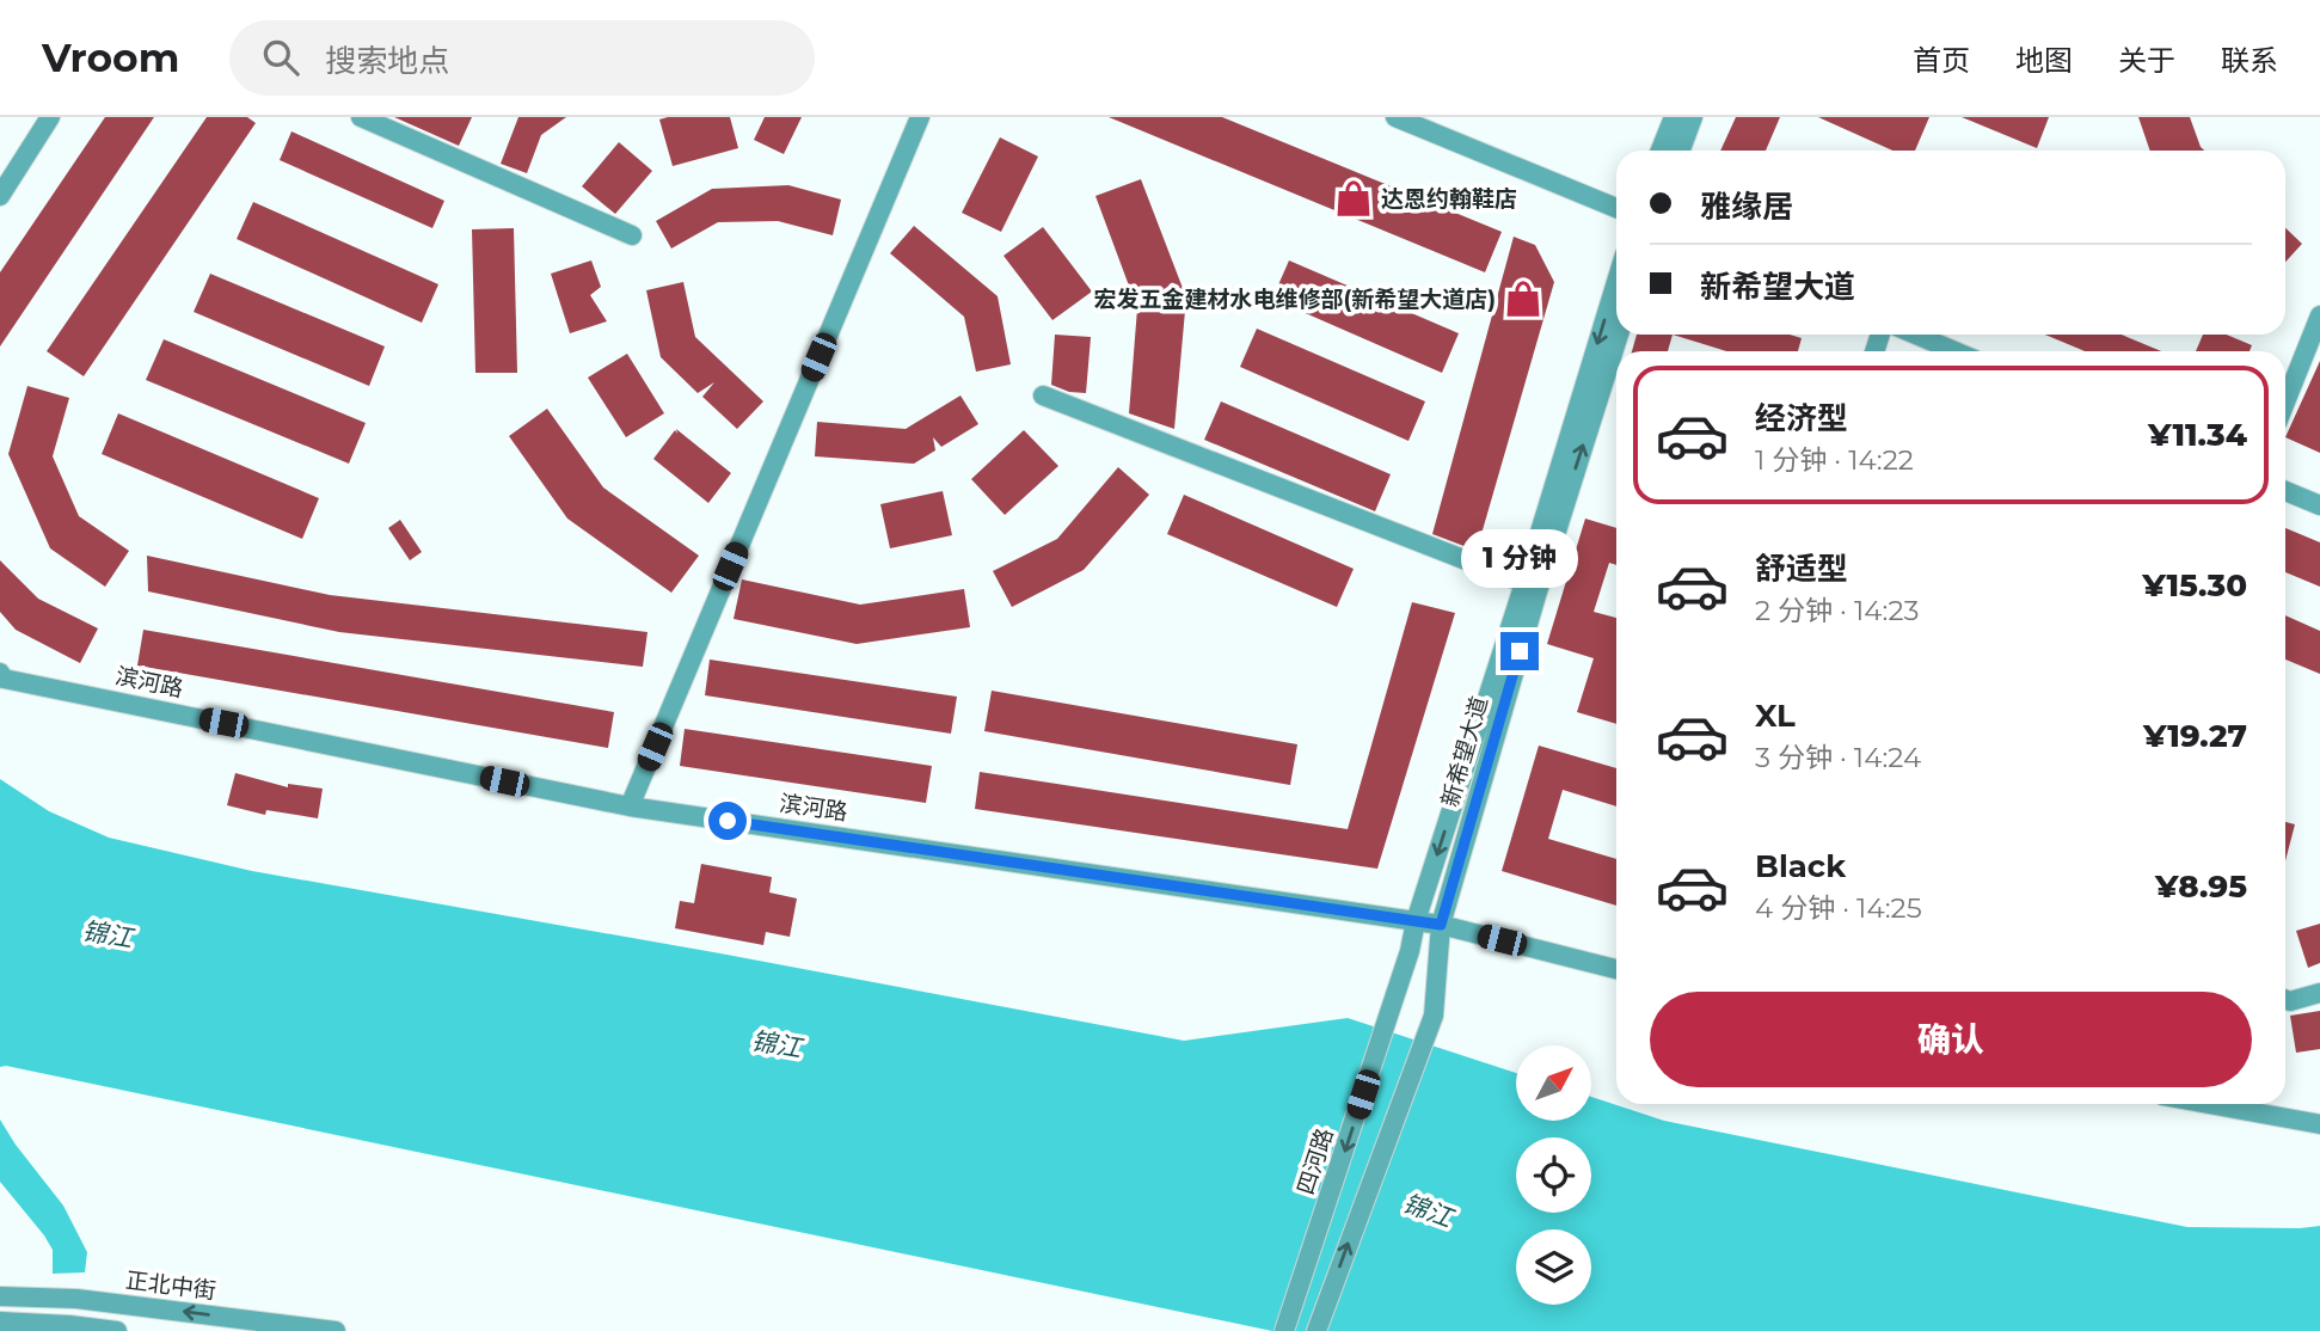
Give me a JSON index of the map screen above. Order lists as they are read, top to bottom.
{
  "streets": {
    "street": [
      "滨河路",
      "新希望大道",
      "四河路",
      "正北中街"
    ]
  },
  "crossings": [
    ["滨河路", "新希望大道"],
    ["滨河路", "四河路"]
  ],
  "one_way": ["新希望大道", "四河路"],
  "water": ["锦江"],
  "places": {
    "shop": ["达恩约翰鞋店", "宏发五金建材水电维修部(新希望大道店)"]
  },
  "north": "top right",
  "page": {
    "header": "Vroom",
    "search": "搜索地点",
    "nav": [
      "首页",
      "地图",
      "关于",
      "联系"
    ],
    "banner": ["雅缘居", "新希望大道"],
    "list": [
      {
        "name": "经济型",
        "note": "1 分钟 · 14:22",
        "value": "¥11.34"
      },
      {
        "name": "舒适型",
        "note": "2 分钟 · 14:23",
        "value": "¥15.30"
      },
      {
        "name": "XL",
        "note": "3 分钟 · 14:24",
        "value": "¥19.27"
      },
      {
        "name": "Black",
        "note": "4 分钟 · 14:25",
        "value": "¥8.95"
      }
    ],
    "bubble": "1 分钟",
    "buttons": "确认"
  }
}
